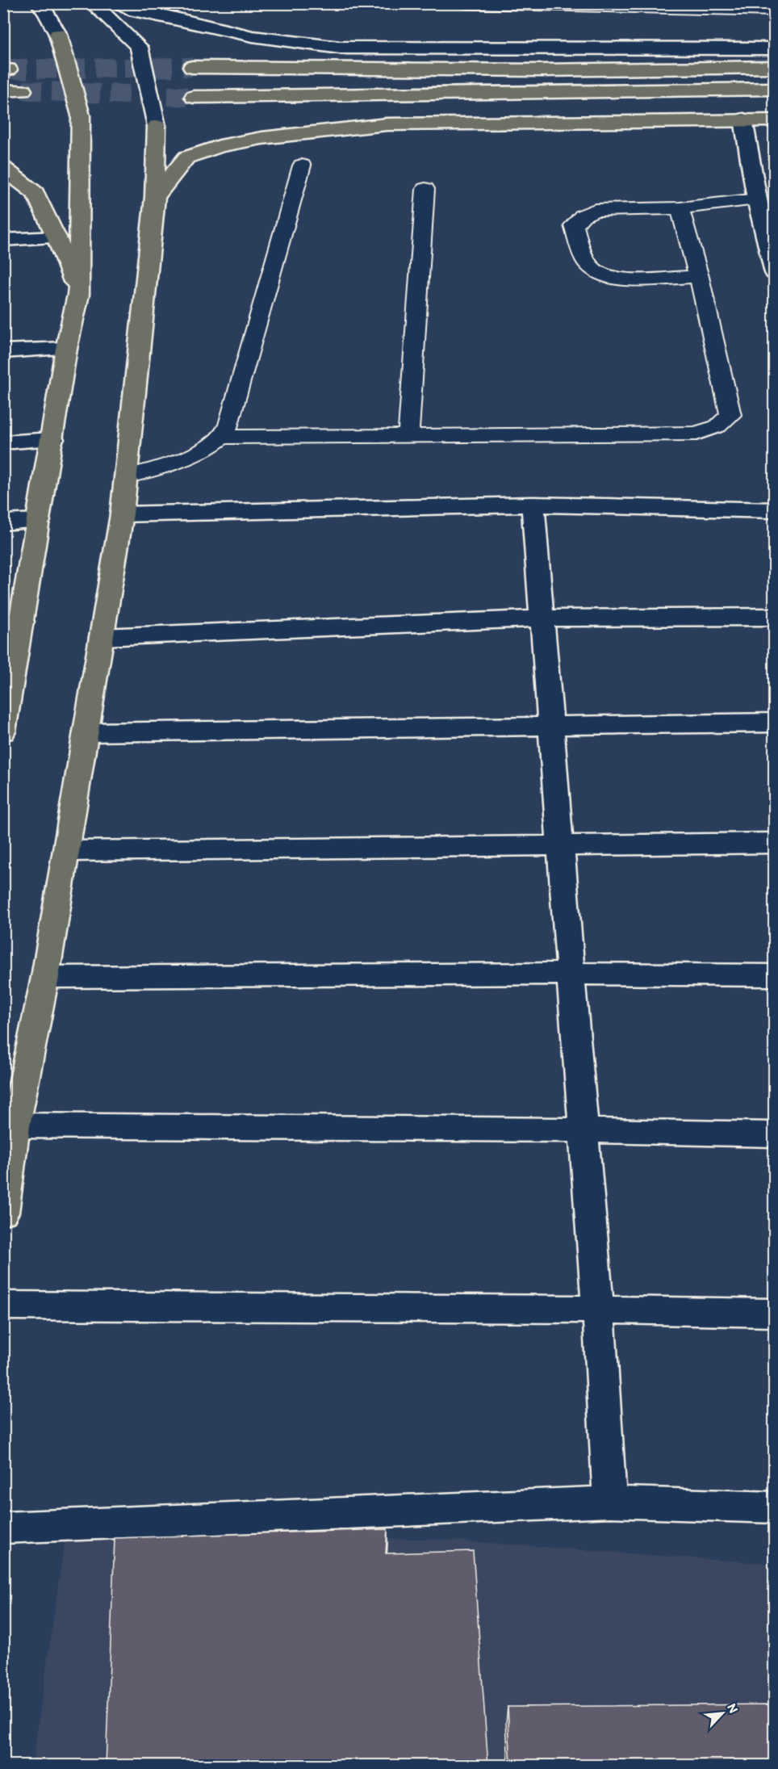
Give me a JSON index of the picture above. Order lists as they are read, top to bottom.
{
  "north": "top right"
}
